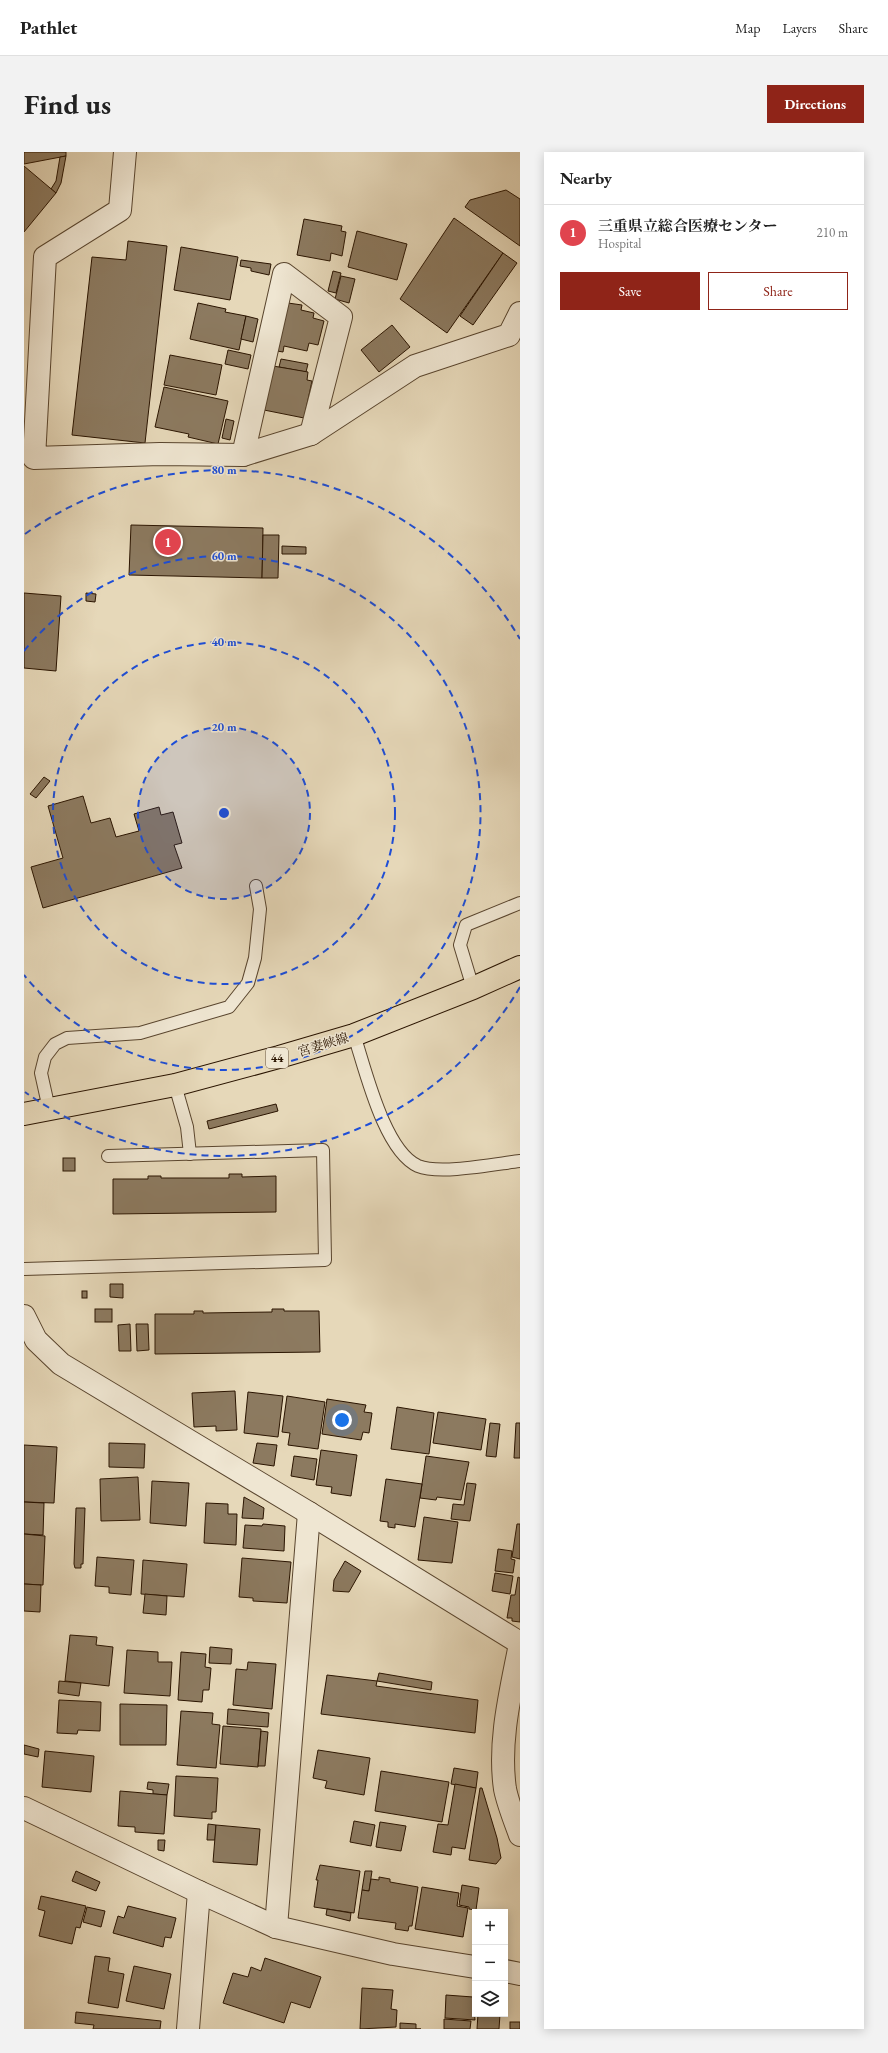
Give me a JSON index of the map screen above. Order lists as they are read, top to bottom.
{
  "streets": {
    "main road": ["宮妻峡線", "44"]
  },
  "page": {
    "header": "Pathlet",
    "nav": ["Map", "Layers", "Share"],
    "buttons": [
      "Directions",
      ["Save", "Share"]
    ],
    "title": "Find us",
    "heading": "Nearby",
    "list": [
      {
        "mark": "1",
        "name": "三重県立総合医療センター",
        "note": "Hospital",
        "value": "210 m"
      }
    ],
    "pins": "1",
    "map_buttons": ["+", "−"]
  },
  "rings": [
    "80 m",
    "60 m",
    "40 m",
    "20 m"
  ]
}
